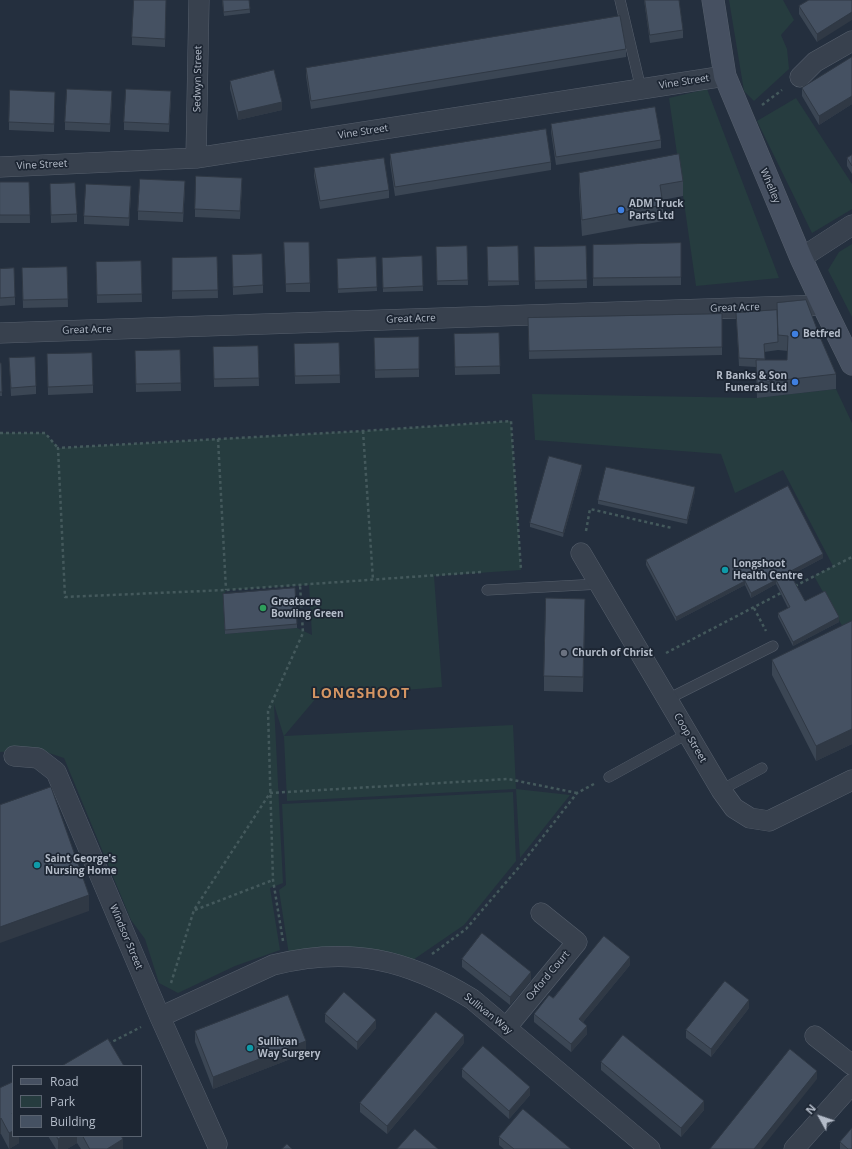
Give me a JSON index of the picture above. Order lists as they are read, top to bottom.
{
  "streets": {
    "main road": ["Whelley"],
    "street": [
      "Sedwyn Street",
      "Vine Street",
      "Great Acre",
      "Coop Street",
      "Windsor Street",
      "Oxford Court",
      "Sullivan Way"
    ]
  },
  "crossings": [
    ["Sedwyn Street", "Vine Street"],
    ["Vine Street", "Whelley"],
    ["Whelley", "Great Acre"],
    ["Windsor Street", "Sullivan Way"],
    ["Oxford Court", "Sullivan Way"]
  ],
  "districts": ["LONGSHOOT"],
  "places": [
    "ADM Truck Parts Ltd",
    "Betfred",
    "R Banks & Son Funerals Ltd",
    "Longshoot Health Centre",
    "Greatacre Bowling Green",
    "Church of Christ",
    "Saint George's Nursing Home",
    "Sullivan Way Surgery"
  ],
  "legend": ["Road", "Park", "Building"],
  "north": "top left"
}
